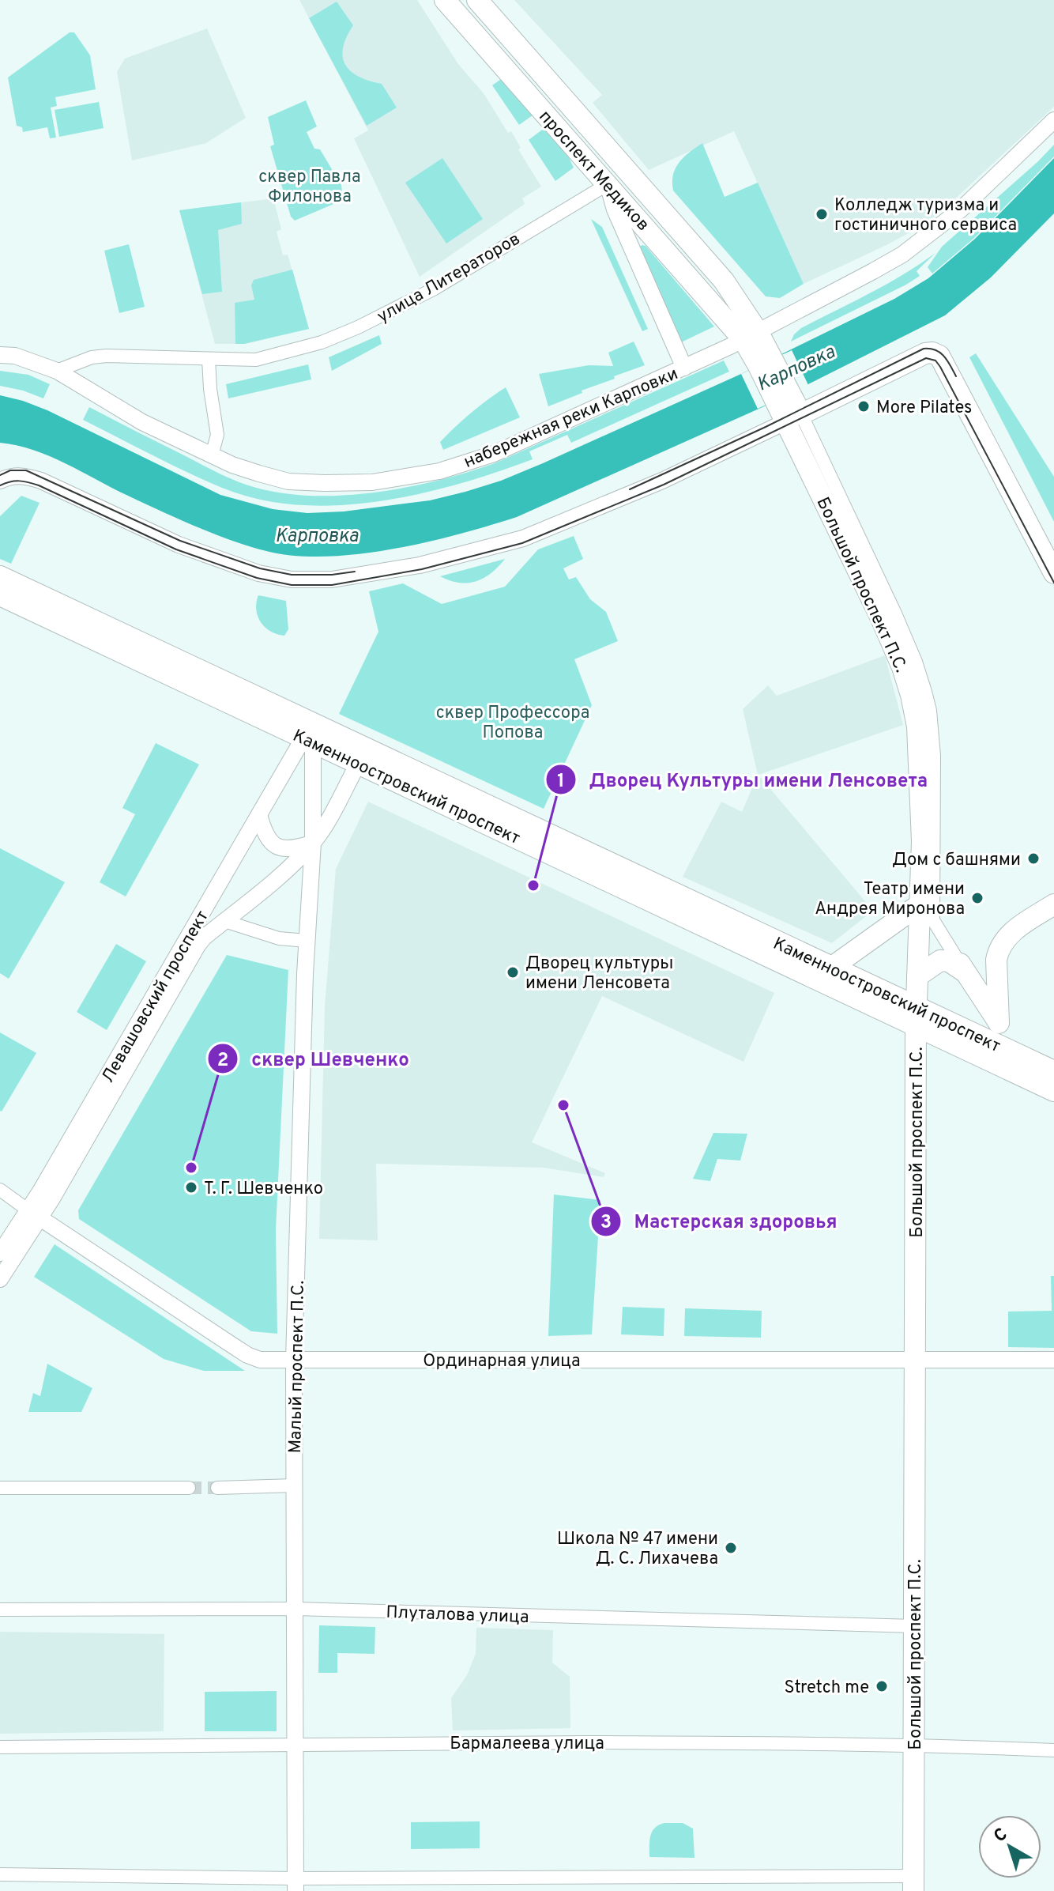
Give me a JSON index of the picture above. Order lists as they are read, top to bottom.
{
  "streets": {
    "main road": ["проспект Медиков", "Большой проспект П.С.", "Каменноостровский проспект"],
    "street": [
      "улица Литераторов",
      "набережная реки Карповки",
      "Левашовский проспект",
      "Ординарная улица",
      "Малый проспект П.С.",
      "Плуталова улица",
      "Бармалеева улица"
    ]
  },
  "crossings": [
    ["проспект Медиков", "улица Литераторов"],
    ["проспект Медиков", "набережная реки Карповки"],
    ["улица Литераторов", "набережная реки Карповки"],
    ["Большой проспект П.С.", "Каменноостровский проспект"],
    ["Большой проспект П.С.", "Ординарная улица"],
    ["Большой проспект П.С.", "Плуталова улица"],
    ["Большой проспект П.С.", "Бармалеева улица"],
    ["Каменноостровский проспект", "Левашовский проспект"],
    ["Каменноостровский проспект", "Малый проспект П.С."],
    ["Левашовский проспект", "Ординарная улица"],
    ["Левашовский проспект", "Малый проспект П.С."],
    ["Ординарная улица", "Малый проспект П.С."],
    ["Малый проспект П.С.", "Плуталова улица"],
    ["Малый проспект П.С.", "Бармалеева улица"]
  ],
  "water": ["Карповка"],
  "parks": ["сквер Павла Филонова", "сквер Профессора Попова"],
  "places": [
    "Колледж туризма и гостиничного сервиса",
    "More Pilates",
    "Дом с башнями",
    "Дворец Культуры имени Ленсовета",
    "Театр имени Андрея Миронова",
    "Дворец культуры имени Ленсовета",
    "Мастерская здоровья",
    "сквер Шевченко",
    "Т. Г. Шевченко",
    "Школа № 47 имени Д. С. Лихачева",
    "Stretch me"
  ],
  "north": "top left"
}
